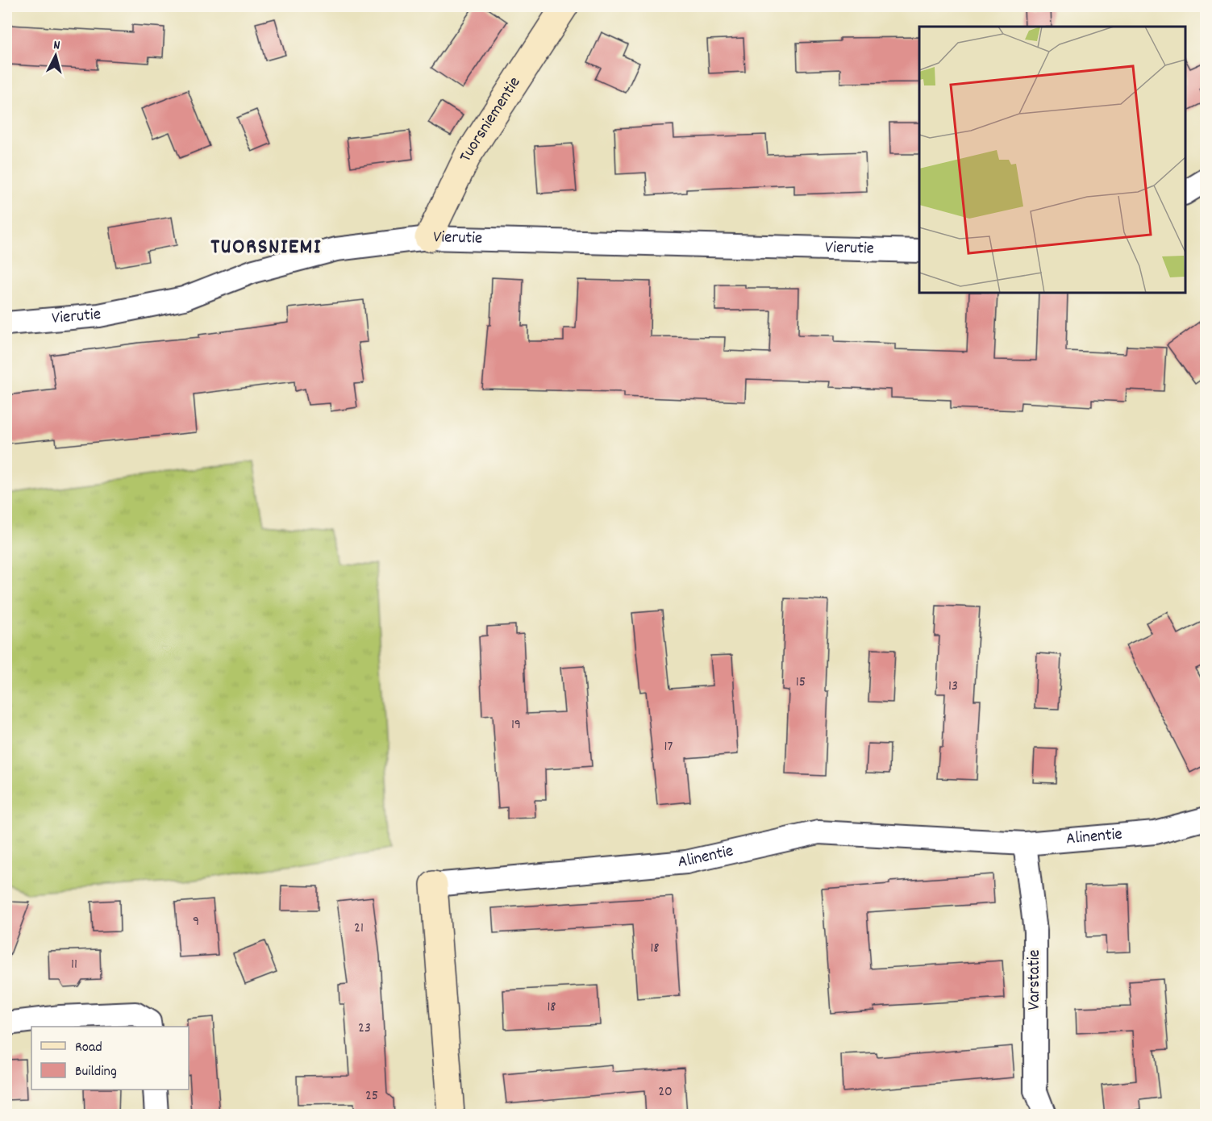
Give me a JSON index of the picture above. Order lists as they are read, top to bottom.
{
  "streets": {
    "street": [
      "Tuorsniementie",
      "Vierutie",
      "Alinentie",
      "Varstatie"
    ]
  },
  "crossings": [
    ["Tuorsniementie", "Vierutie"],
    ["Alinentie", "Varstatie"]
  ],
  "districts": ["TUORSNIEMI"],
  "house_numbers": [
    "15",
    "13",
    "19",
    "17",
    "9",
    "21",
    "18",
    "11",
    "18",
    "23",
    "20",
    "25"
  ],
  "legend": ["Road", "Building"],
  "north": "top"
}
